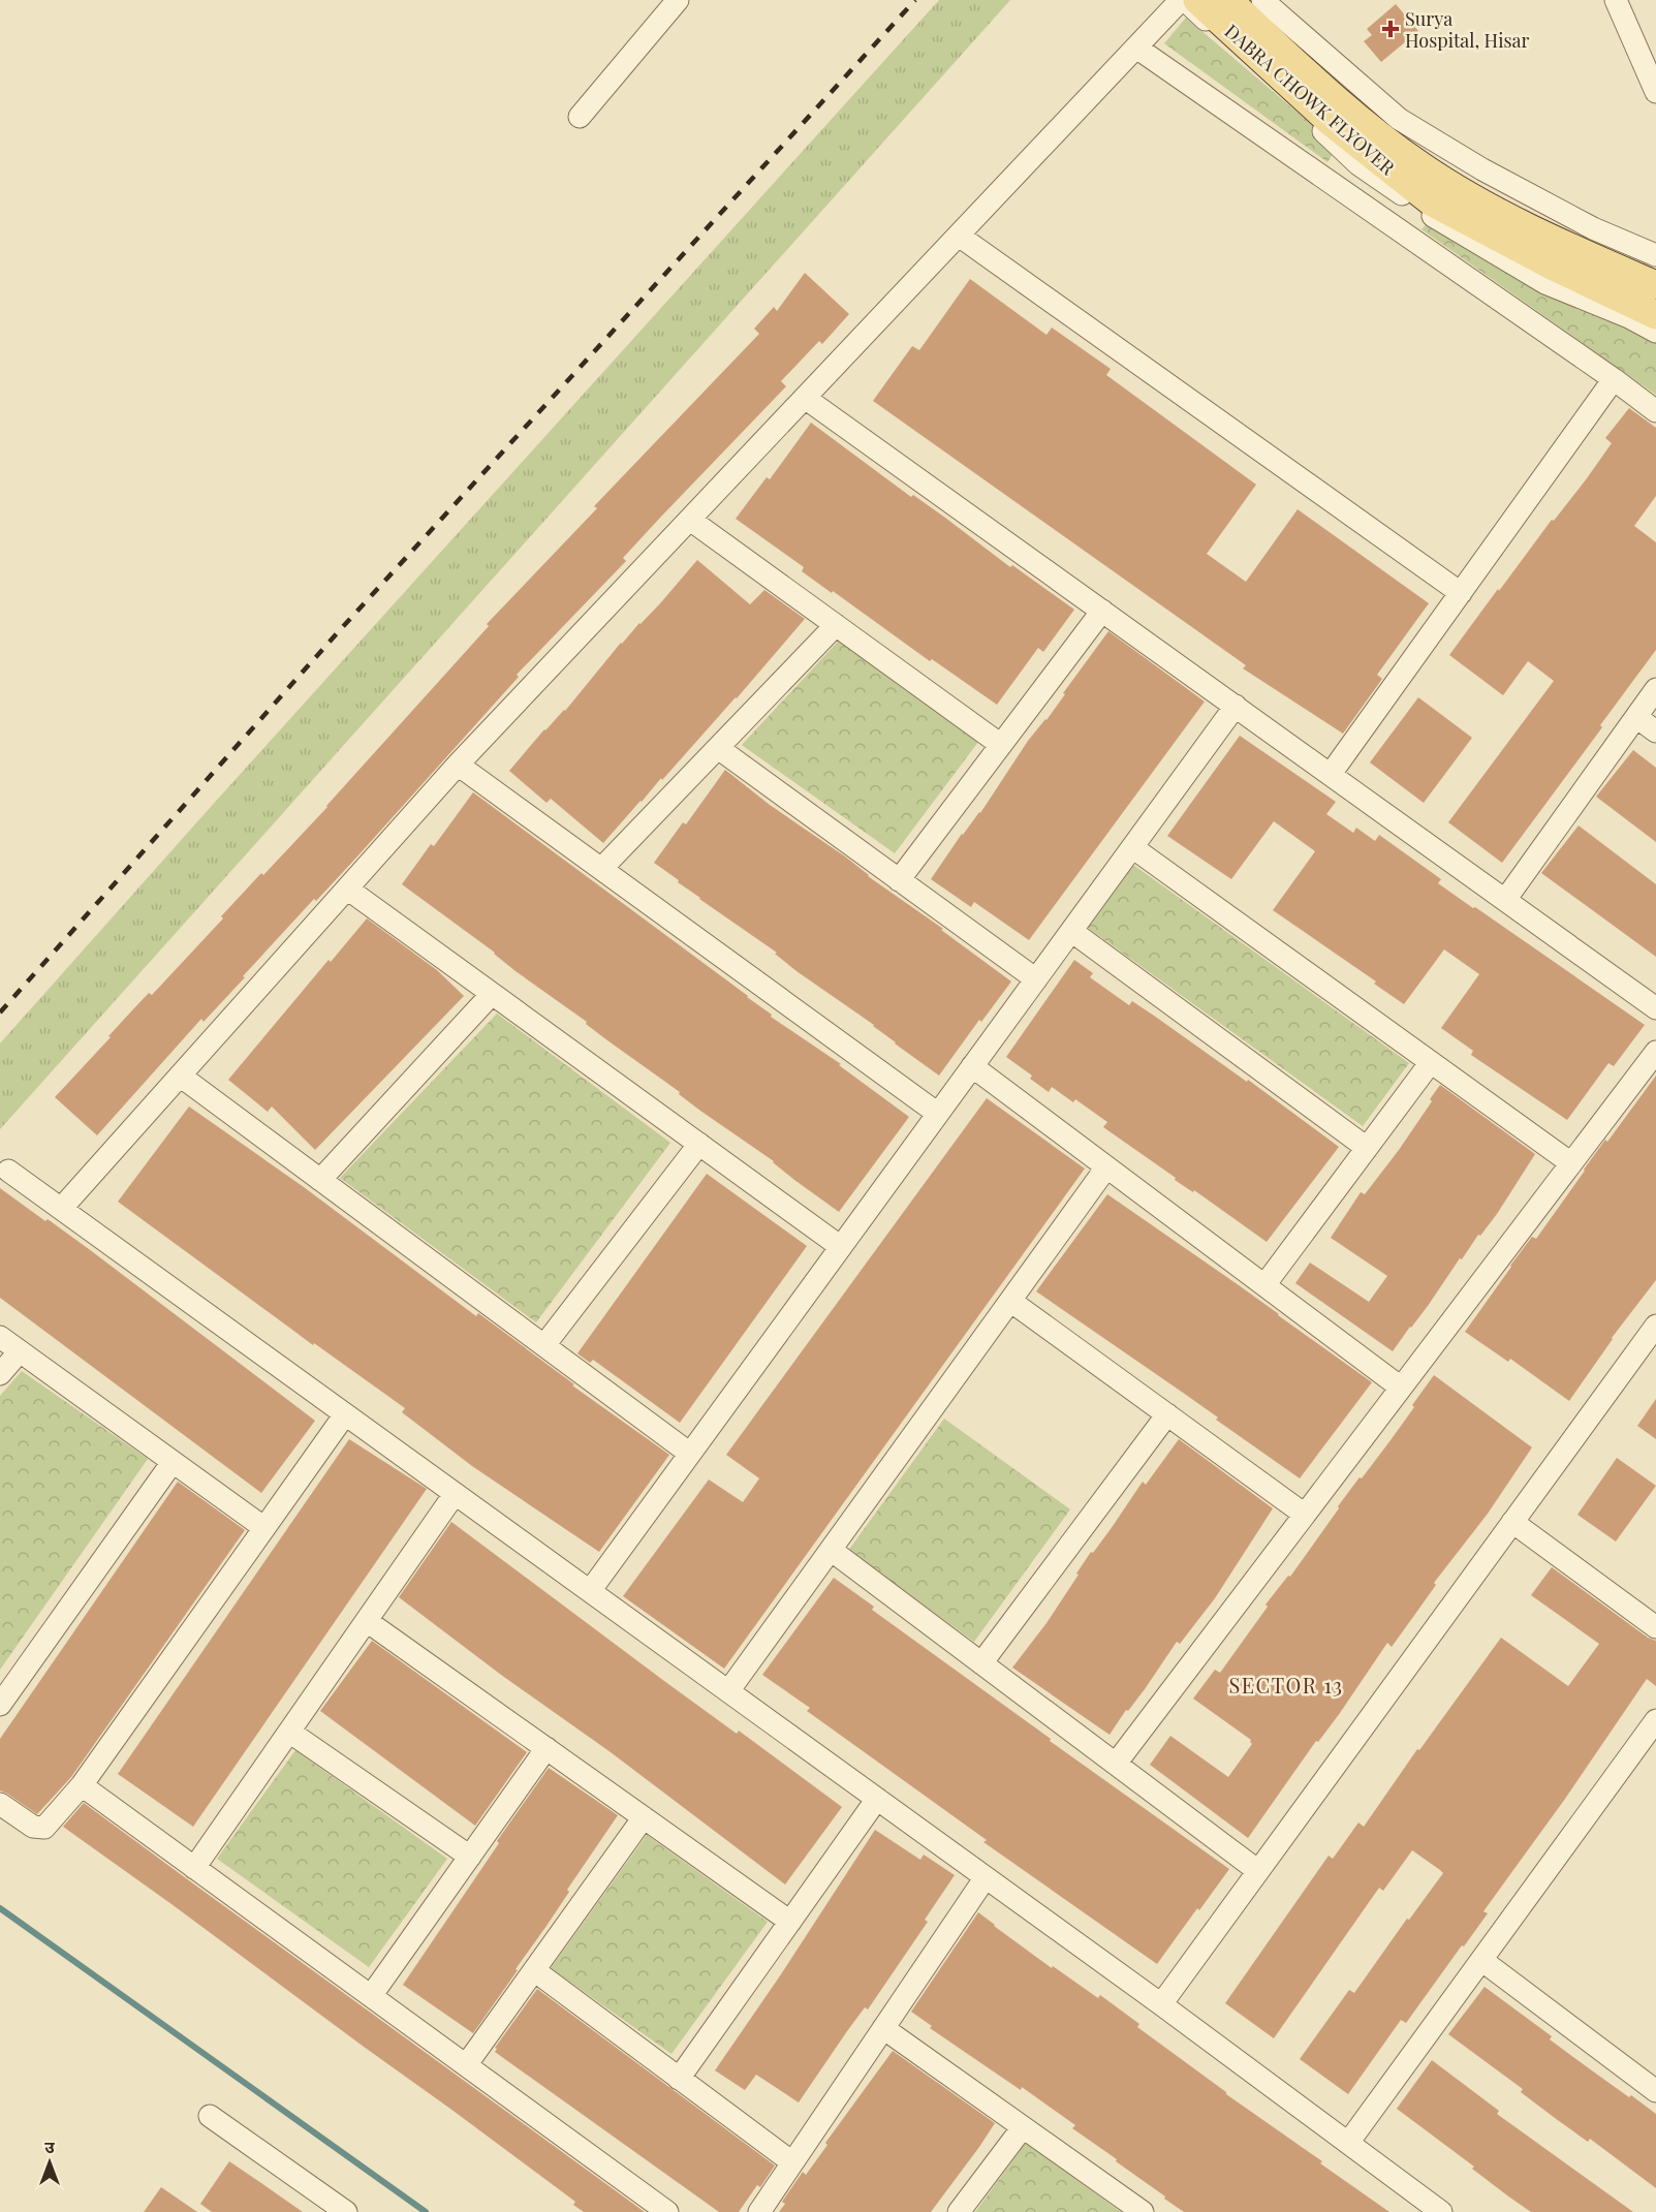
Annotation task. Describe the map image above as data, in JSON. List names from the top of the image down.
{
  "streets": {
    "main road": ["DABRA CHOWK FLYOVER"]
  },
  "districts": ["SECTOR 13"],
  "places": {
    "health": ["Surya Hospital, Hisar"]
  },
  "north": "top"
}
